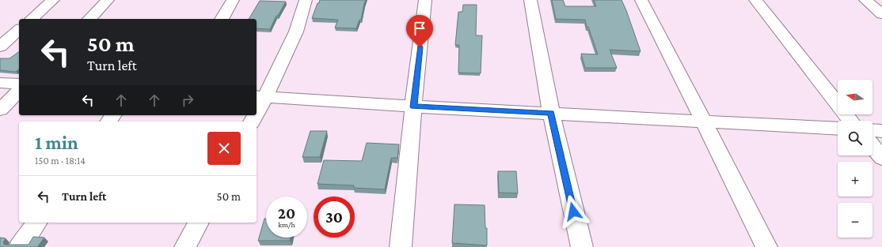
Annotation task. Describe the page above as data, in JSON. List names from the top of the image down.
{
  "north": "left",
  "page": {
    "turn": ["50 m", "Turn left"],
    "map_buttons": ["+", "−"],
    "heading": ["1 min", "150 m · 18:14"],
    "list": [
      {
        "name": "Turn left",
        "value": "50 m"
      }
    ],
    "speed": "20 km/h",
    "limit": "30"
  }
}
